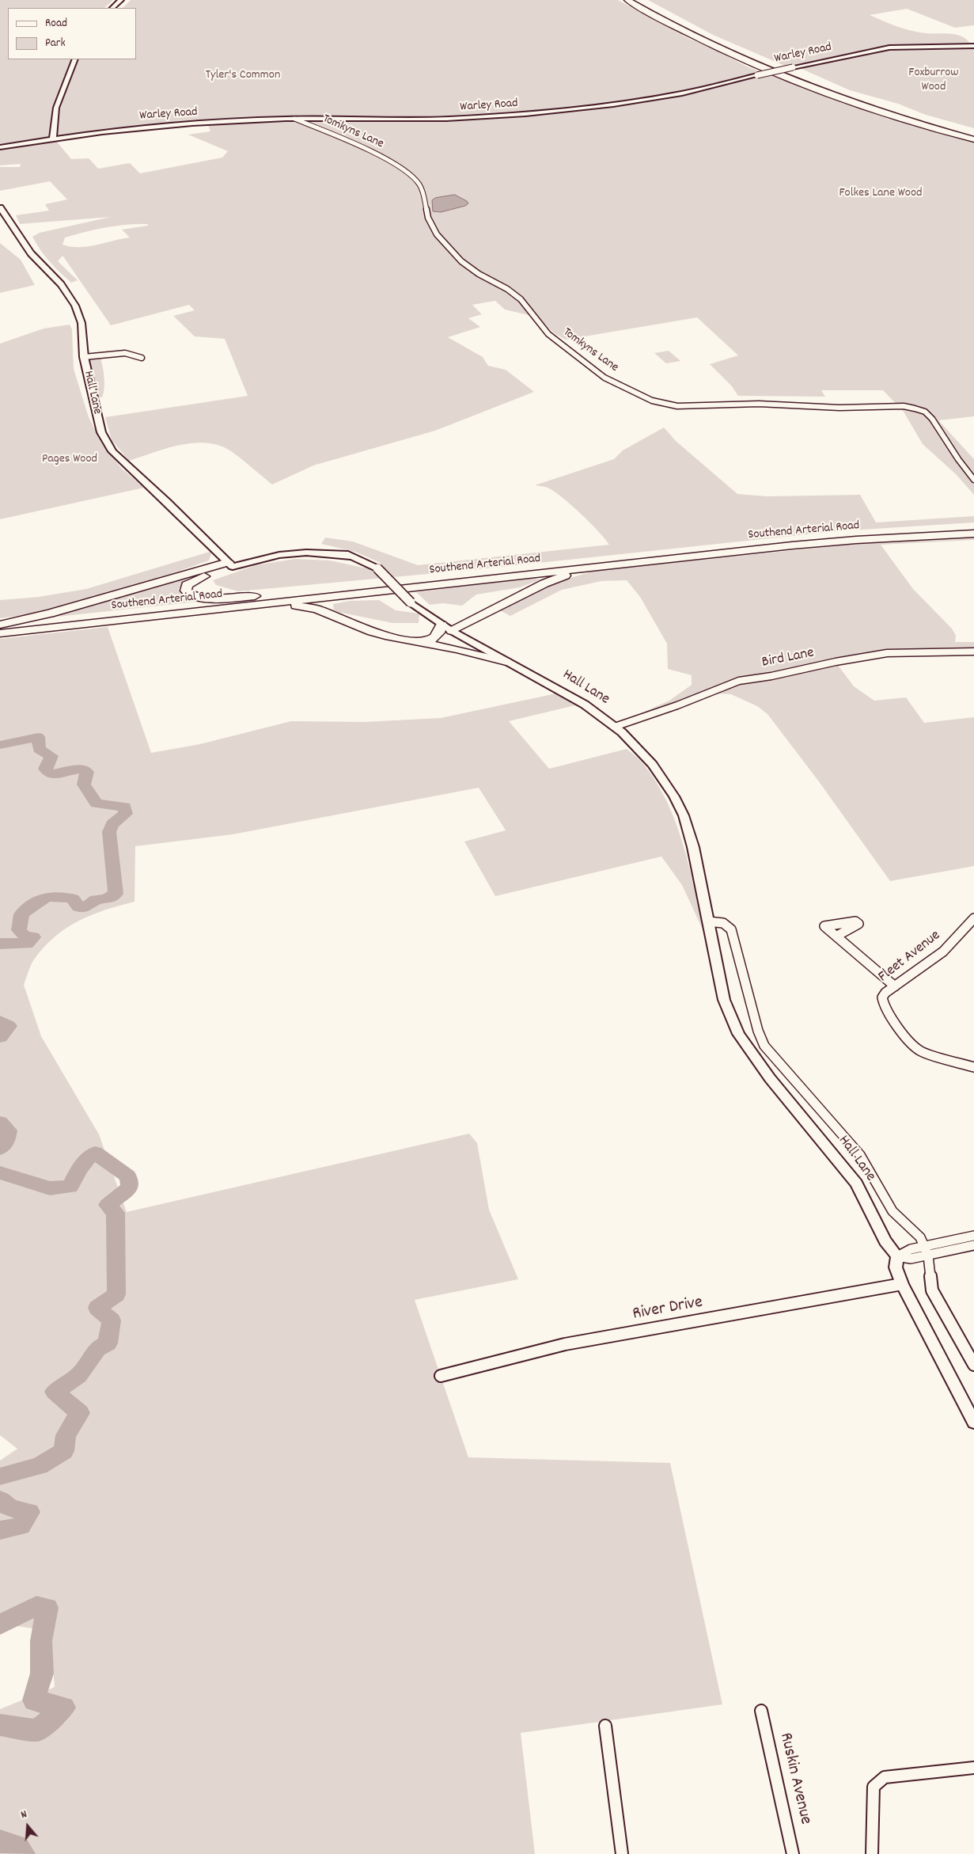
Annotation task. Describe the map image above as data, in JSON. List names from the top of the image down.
{
  "streets": {
    "highway": ["Southend Arterial Road"],
    "street": [
      "Warley Road",
      "Tomkyns Lane",
      "Hall Lane",
      "Bird Lane",
      "Fleet Avenue",
      "River Drive",
      "Ruskin Avenue"
    ]
  },
  "crossings": [
    ["Warley Road", "Tomkyns Lane"],
    ["Hall Lane", "Bird Lane"]
  ],
  "parks": [
    "Foxburrow Wood",
    "Tyler's Common",
    "Folkes Lane Wood",
    "Pages Wood"
  ],
  "legend": ["Road", "Park"],
  "north": "top"
}
